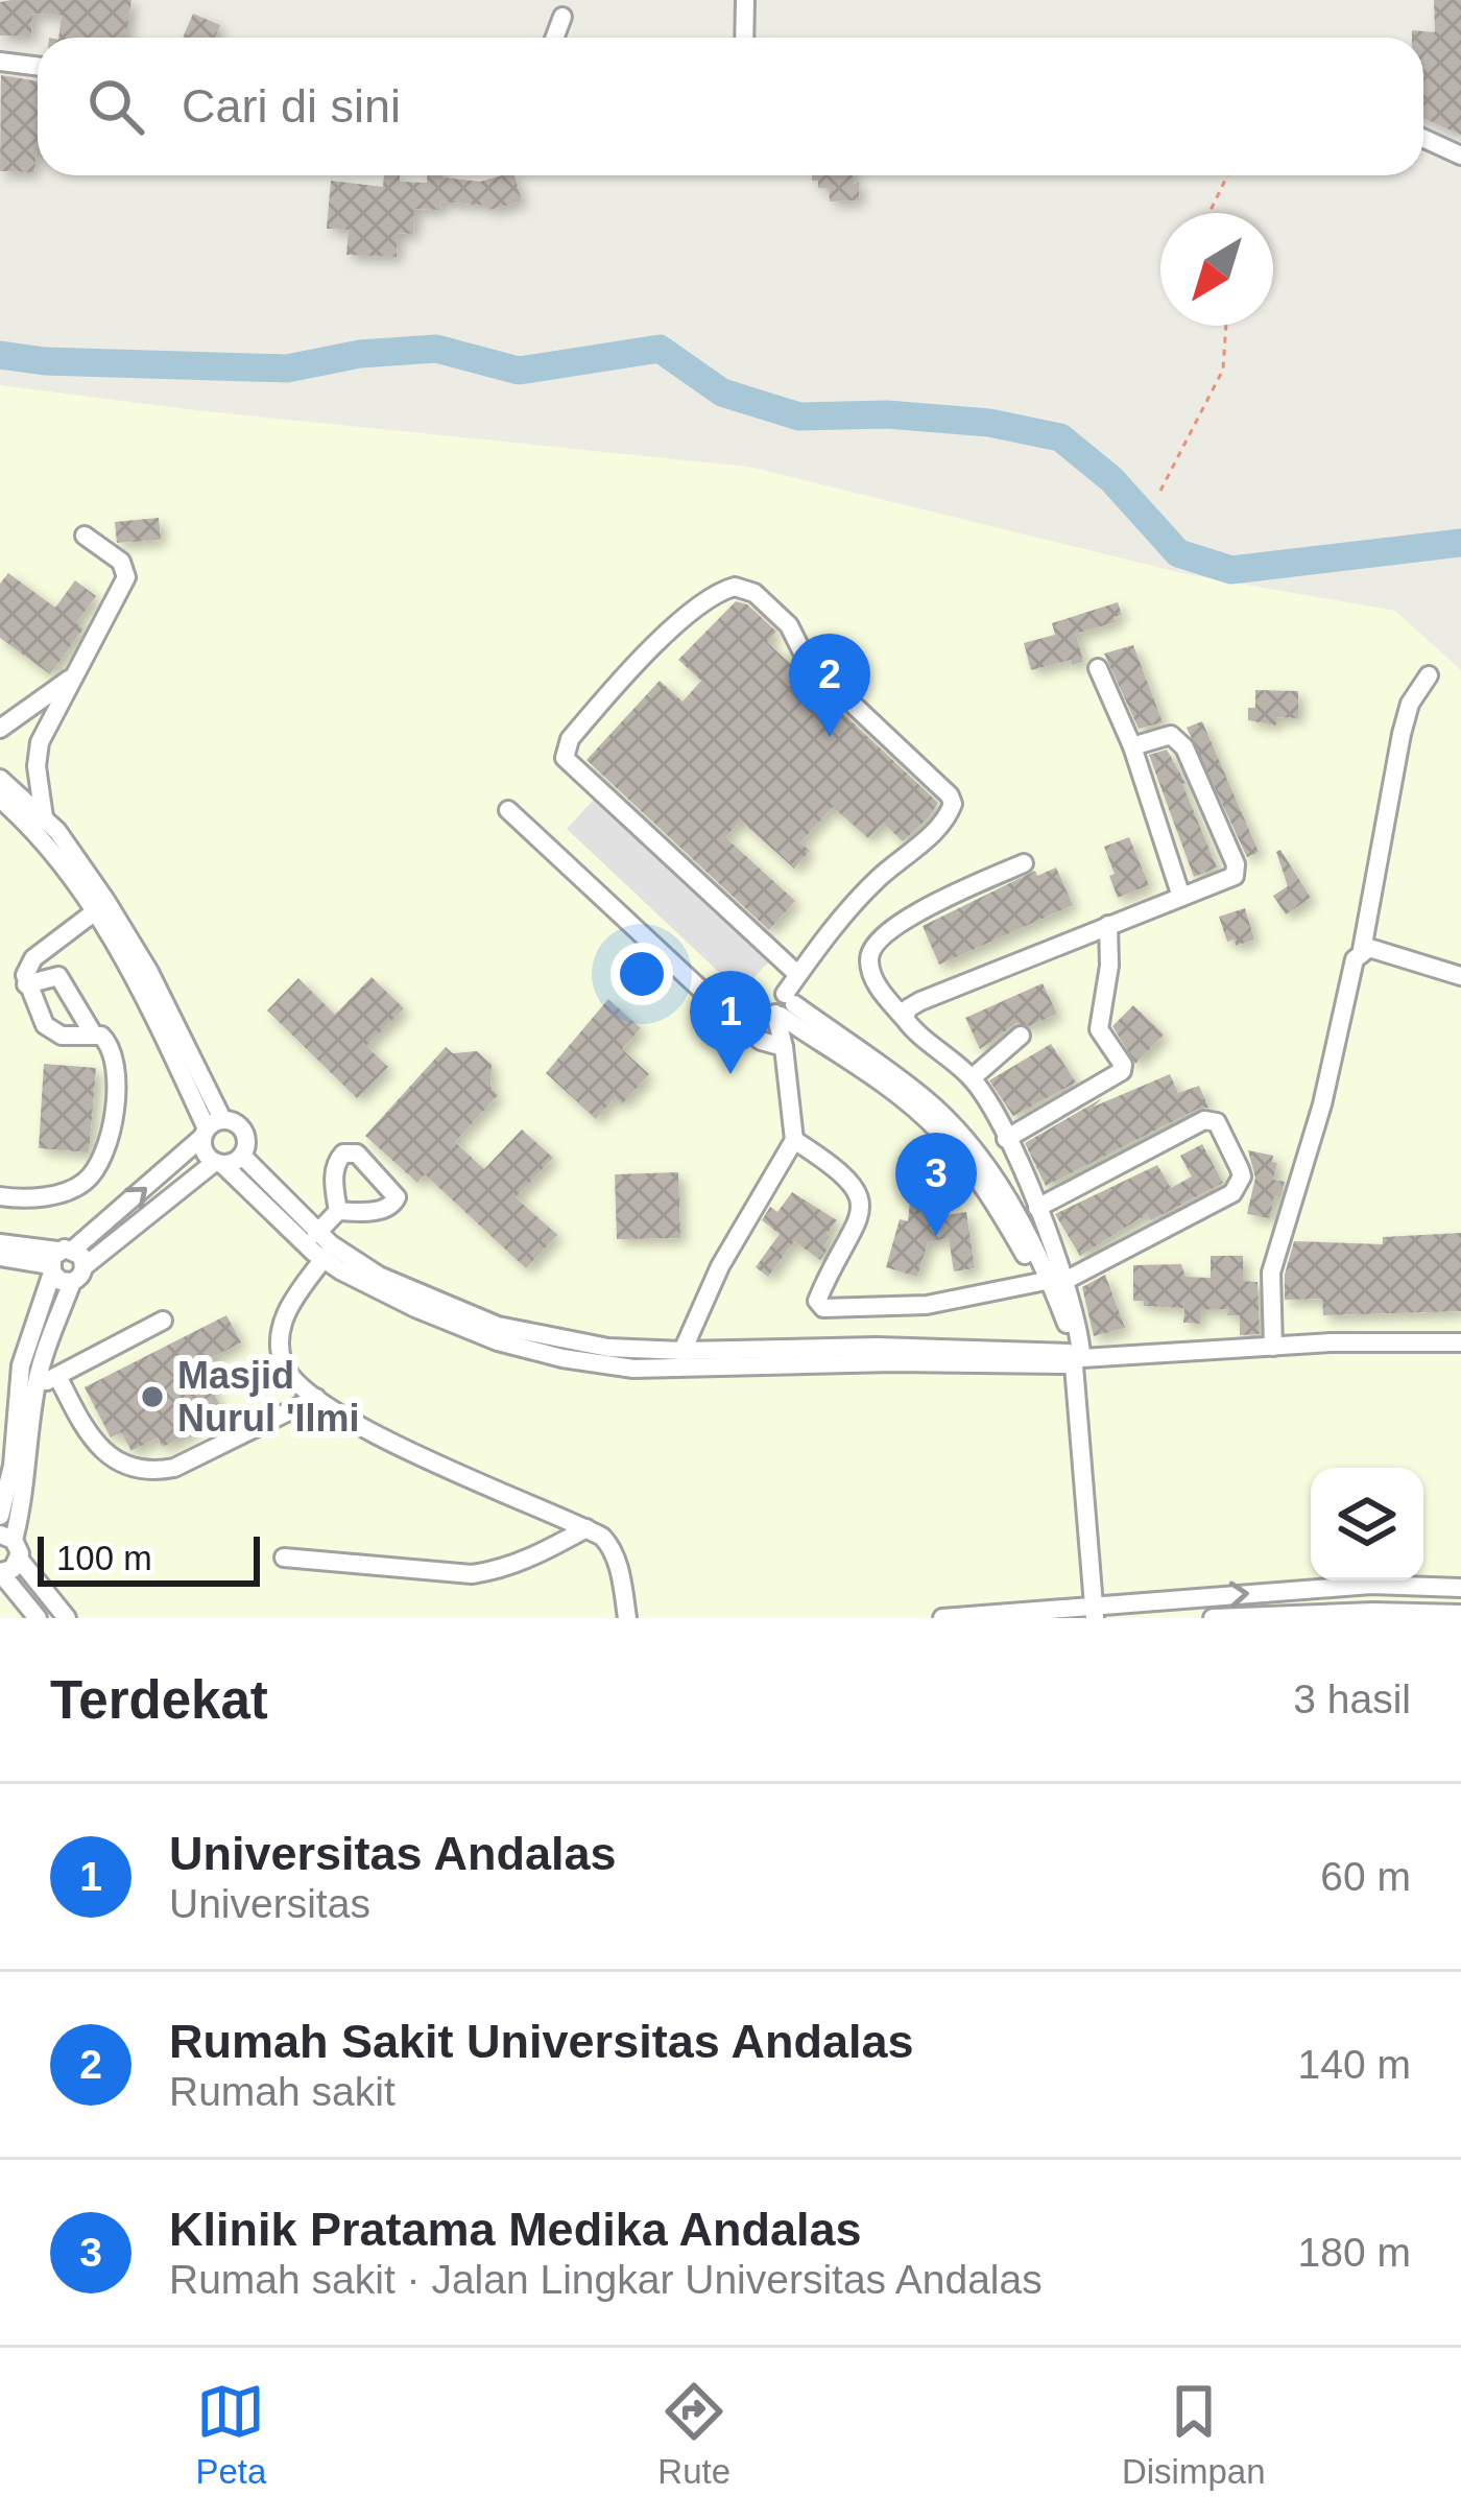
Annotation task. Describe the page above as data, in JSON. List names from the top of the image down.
{
  "places": ["Masjid Nurul 'Ilmi"],
  "scale_bar": "100 m",
  "north": "bottom left",
  "page": {
    "search": "Cari di sini",
    "pins": ["2", "1", "3"],
    "scale": "100 m",
    "heading": ["Terdekat", "3 hasil"],
    "list": [
      {
        "mark": "1",
        "name": "Universitas Andalas",
        "note": "Universitas",
        "value": "60 m"
      },
      {
        "mark": "2",
        "name": "Rumah Sakit Universitas Andalas",
        "note": "Rumah sakit",
        "value": "140 m"
      },
      {
        "mark": "3",
        "name": "Klinik Pratama Medika Andalas",
        "note": "Rumah sakit · Jalan Lingkar Universitas Andalas",
        "value": "180 m"
      }
    ],
    "nav": ["Peta", "Rute", "Disimpan"]
  }
}
